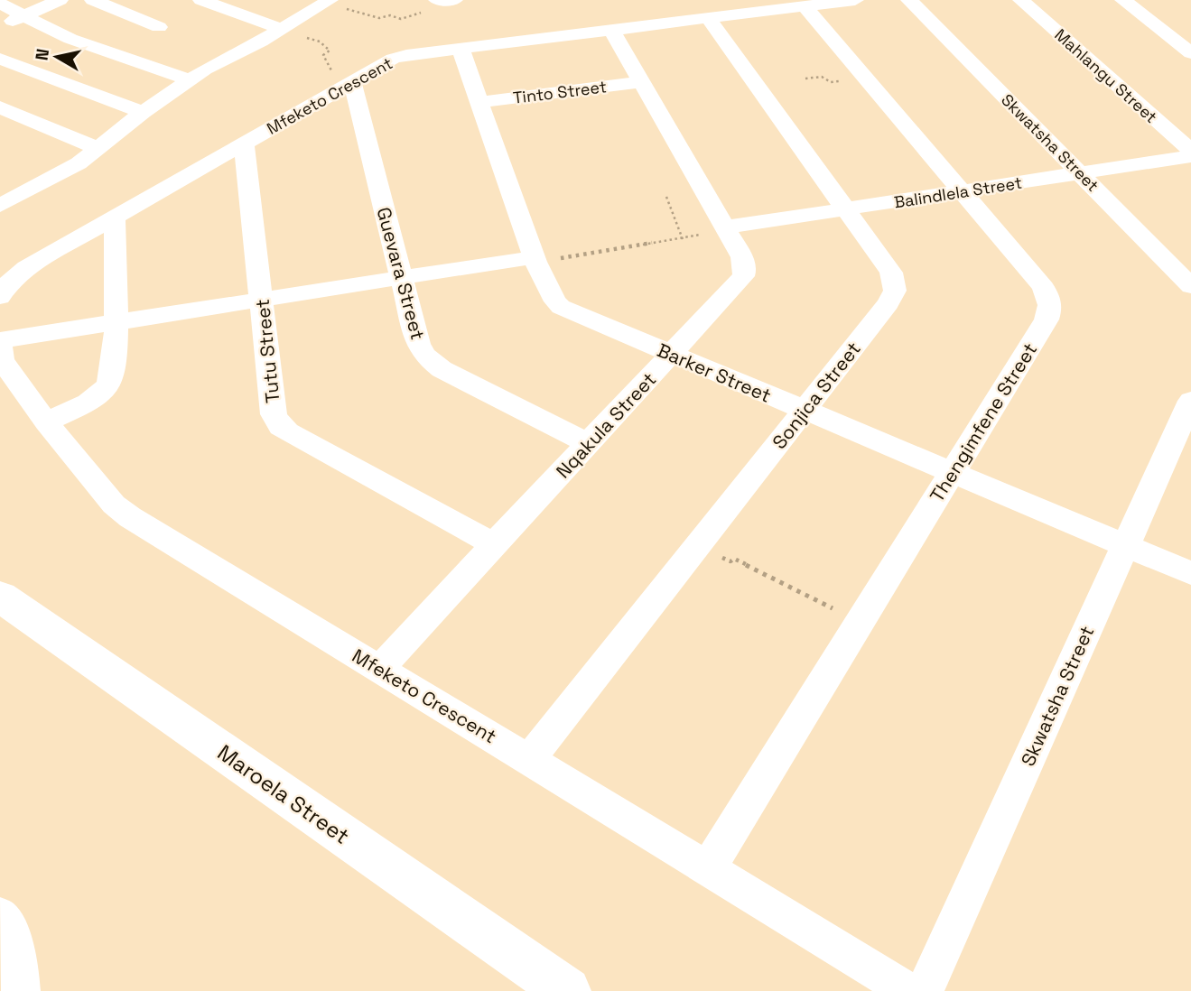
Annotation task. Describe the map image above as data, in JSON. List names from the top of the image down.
{
  "streets": {
    "street": [
      "Mahlangu Street",
      "Tinto Street",
      "Mfeketo Crescent",
      "Skwatsha Street",
      "Balindlela Street",
      "Guevara Street",
      "Tutu Street",
      "Barker Street",
      "Sonjica Street",
      "Thengimfene Street",
      "Nqakula Street",
      "Maroela Street"
    ]
  },
  "crossings": [
    ["Tinto Street", "Barker Street"],
    ["Tinto Street", "Nqakula Street"],
    ["Mfeketo Crescent", "Guevara Street"],
    ["Mfeketo Crescent", "Tutu Street"],
    ["Mfeketo Crescent", "Barker Street"],
    ["Mfeketo Crescent", "Sonjica Street"],
    ["Mfeketo Crescent", "Thengimfene Street"],
    ["Mfeketo Crescent", "Nqakula Street"],
    ["Skwatsha Street", "Balindlela Street"],
    ["Skwatsha Street", "Barker Street"],
    ["Balindlela Street", "Sonjica Street"],
    ["Balindlela Street", "Thengimfene Street"],
    ["Balindlela Street", "Nqakula Street"],
    ["Guevara Street", "Nqakula Street"],
    ["Tutu Street", "Nqakula Street"],
    ["Barker Street", "Sonjica Street"],
    ["Barker Street", "Thengimfene Street"],
    ["Barker Street", "Nqakula Street"]
  ],
  "north": "left"
}
